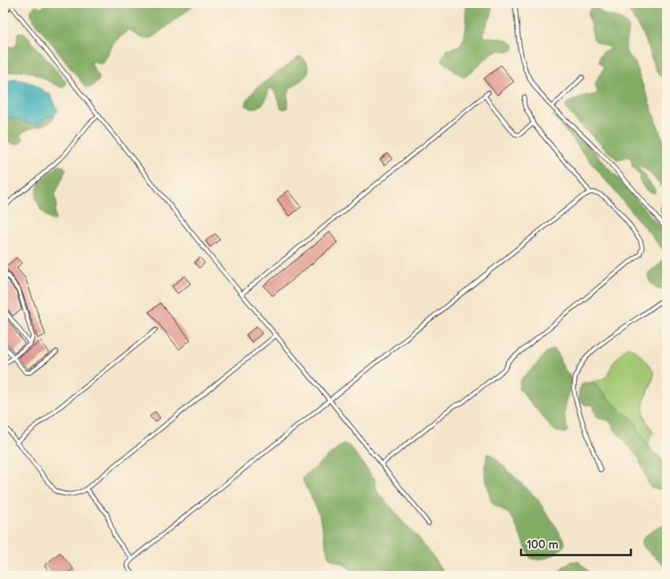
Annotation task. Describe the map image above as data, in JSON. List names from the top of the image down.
{
  "scale_bar": "100 m"
}
